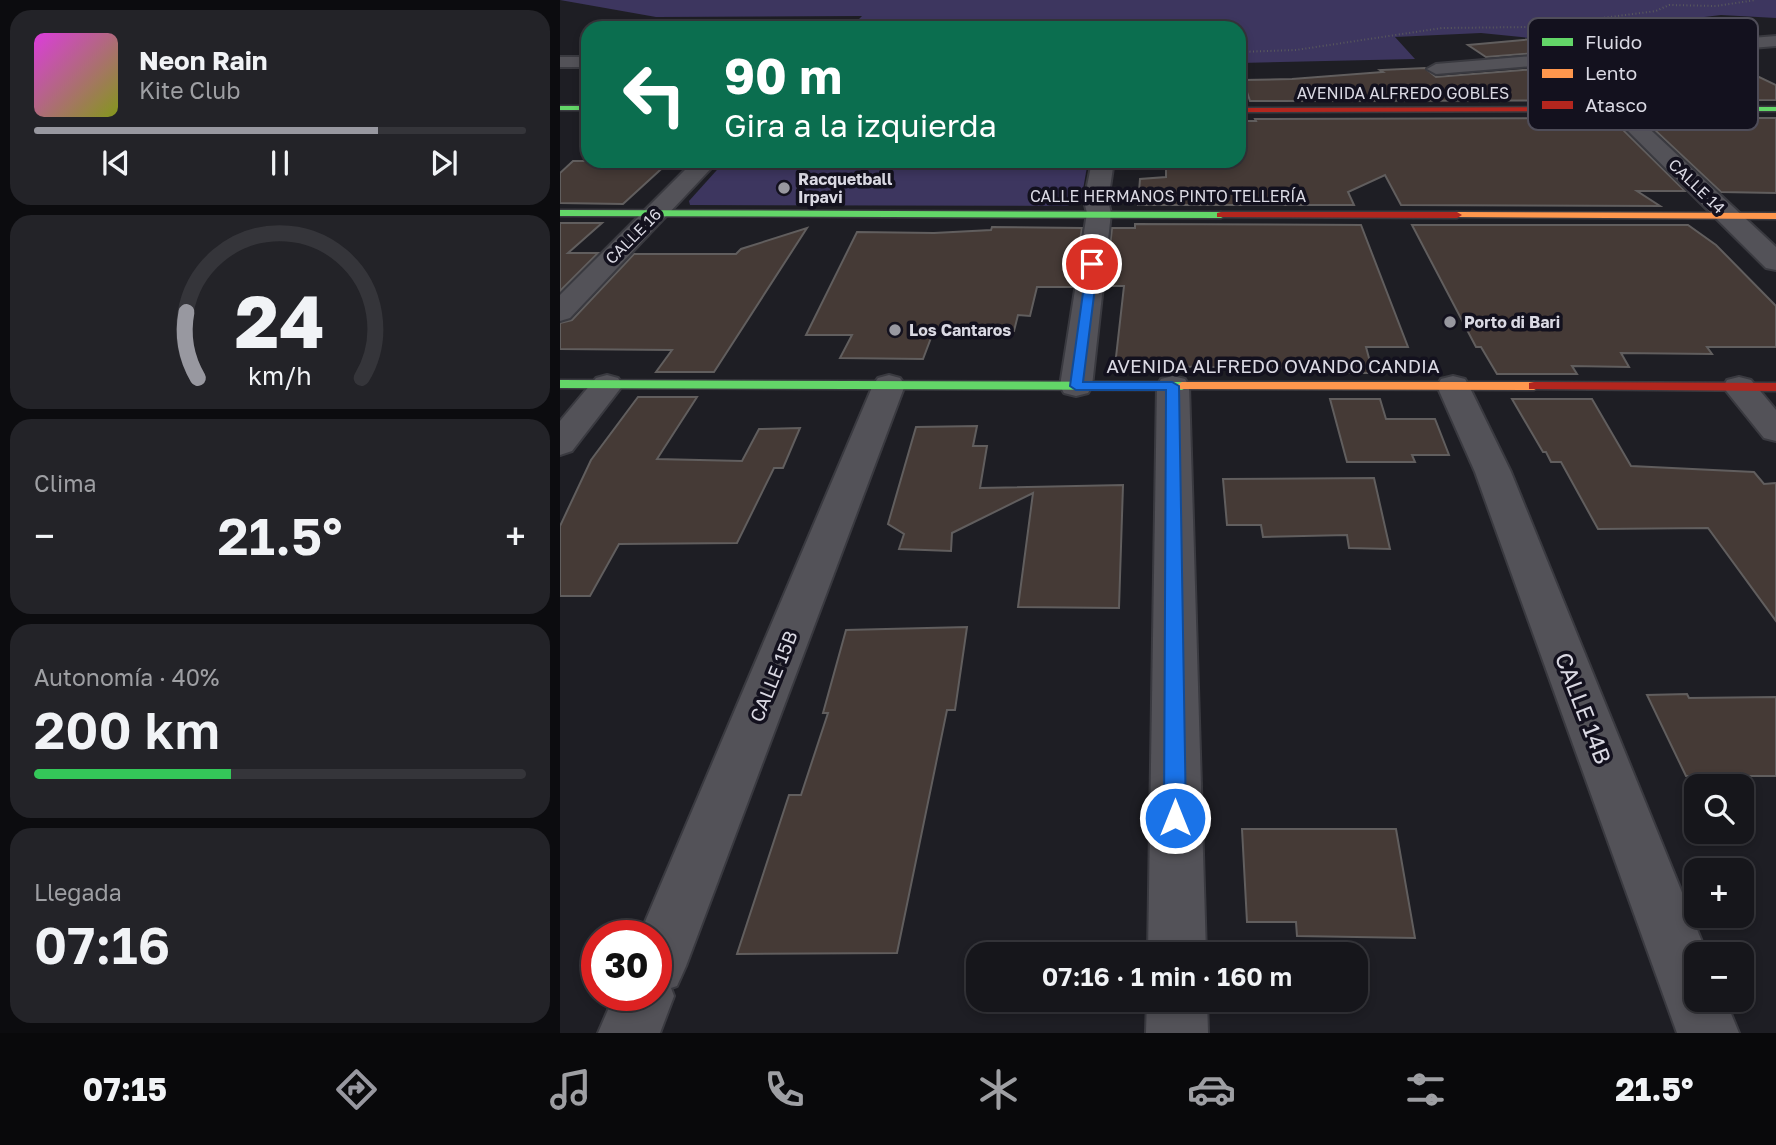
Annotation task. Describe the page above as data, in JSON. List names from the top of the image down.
{
  "streets": {
    "main road": ["AVENIDA ALFREDO GOBLES", "CALLE HERMANOS PINTO TELLERÍA", "AVENIDA ALFREDO OVANDO CANDIA"],
    "street": [
      "CALLE 14",
      "CALLE 16",
      "CALLE 15B",
      "CALLE 14B"
    ]
  },
  "crossings": [
    ["CALLE 14", "CALLE HERMANOS PINTO TELLERÍA"],
    ["CALLE HERMANOS PINTO TELLERÍA", "CALLE 16"],
    ["AVENIDA ALFREDO OVANDO CANDIA", "CALLE 15B"],
    ["AVENIDA ALFREDO OVANDO CANDIA", "CALLE 14B"]
  ],
  "places": ["Racquetball Irpavi", "Porto di Bari", "Los Cantaros"],
  "legend": ["Fluido", "Lento", "Atasco"],
  "page": {
    "turn": ["90 m", "Gira a la izquierda"],
    "song": ["Neon Rain", "Kite Club"],
    "tile": [
      "Clima",
      ["Autonomía · 40%", "200 km"],
      ["Llegada", "07:16"]
    ],
    "heat": ["−", "21.5°", "+"],
    "map_buttons": ["+", "−"],
    "limit": "30",
    "trip": "07:16 · 1 min · 160 m",
    "tabs": ["07:15", "21.5°"],
    "gauge": ["24", "km/h"]
  }
}
